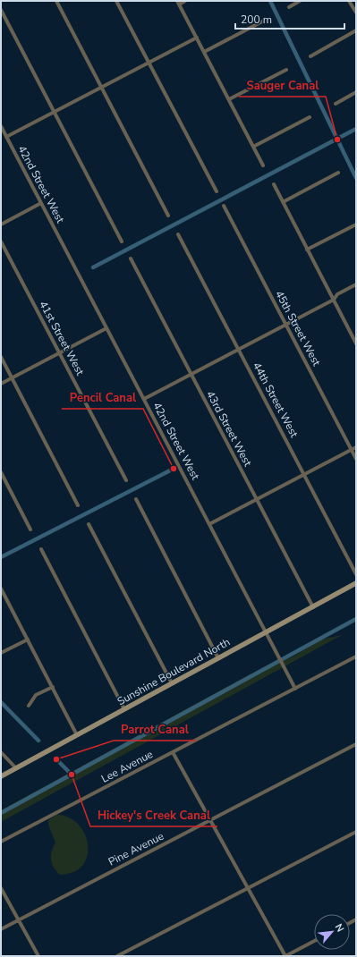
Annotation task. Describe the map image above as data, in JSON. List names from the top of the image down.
{
  "streets": {
    "street": [
      "42nd Street West",
      "45th Street West",
      "41st Street West",
      "44th Street West",
      "43rd Street West",
      "Sunshine Boulevard North",
      "Lee Avenue",
      "Pine Avenue"
    ]
  },
  "crossings": [
    ["42nd Street West", "Sunshine Boulevard North"],
    ["42nd Street West", "Lee Avenue"],
    ["43rd Street West", "Sunshine Boulevard North"]
  ],
  "places": [
    "Sauger Canal",
    "Pencil Canal",
    "Parrot Canal",
    "Hickey's Creek Canal"
  ],
  "scale_bar": "200 m",
  "north": "top right"
}
